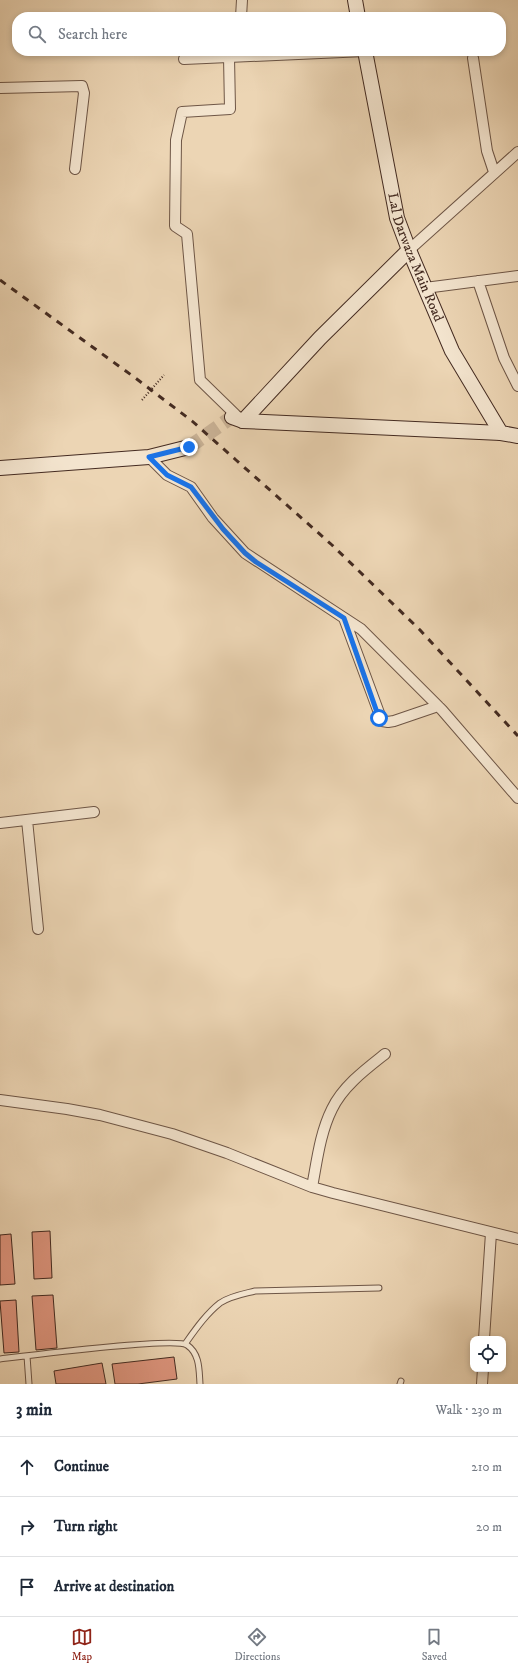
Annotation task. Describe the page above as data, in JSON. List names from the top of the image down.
{
  "streets": {
    "main road": ["Lal Darwaza Main Road"]
  },
  "page": {
    "search": "Search here",
    "heading": ["3 min", "Walk · 230 m"],
    "list": [
      ["Continue", "210 m"],
      ["Turn right", "20 m"],
      "Arrive at destination"
    ],
    "nav": ["Map", "Directions", "Saved"]
  }
}
